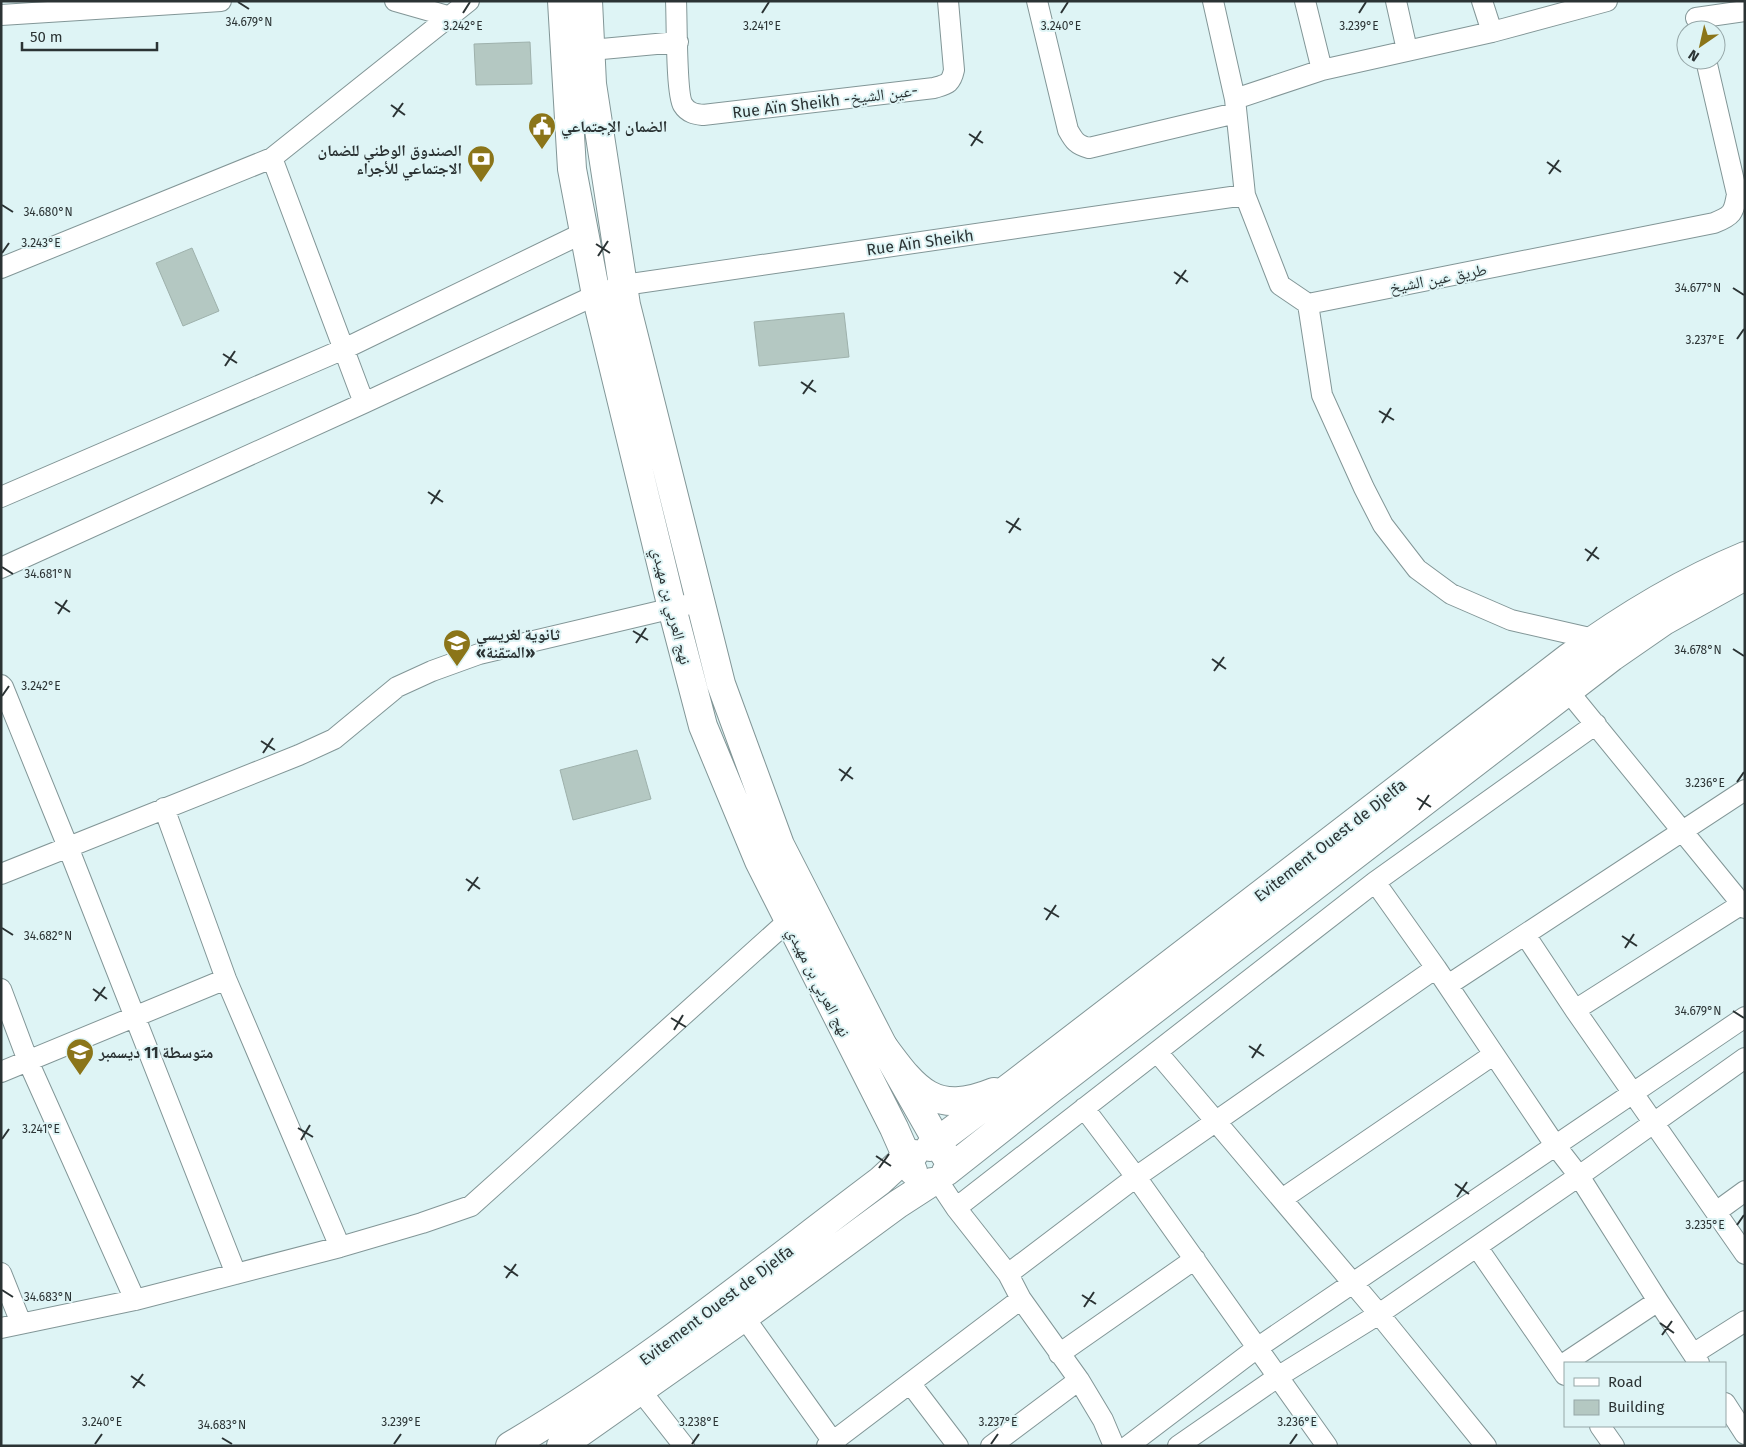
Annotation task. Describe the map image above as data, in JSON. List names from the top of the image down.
{
  "streets": {
    "main road": ["نهج العربي بن مهيدي", "Evitement Ouest de Djelfa"],
    "street": ["Rue Aïn Sheikh -عين الشيخ-", "Rue Aïn Sheikh", "طريق عين الشيخ"]
  },
  "crossings": [
    ["Rue Aïn Sheikh", "نهج العربي بن مهيدي"],
    ["نهج العربي بن مهيدي", "Evitement Ouest de Djelfa"]
  ],
  "places": {
    "public building": ["الضمان الإجتماعي"],
    "bank": ["الصندوق الوطني للضمان الاجتماعي للأجراء"],
    "school or university": ["ثانوية لغريسي «المتقنة»", "متوسطة 11 ديسمبر"]
  },
  "legend": ["Road", "Building"],
  "scale_bar": "50 m",
  "north": "bottom left",
  "coordinates": [
    "34.679°N",
    "3.242°E",
    "3.241°E",
    "3.240°E",
    "3.239°E",
    "34.680°N",
    "3.243°E",
    "34.677°N",
    "3.237°E",
    "34.681°N",
    "34.678°N",
    "3.236°E",
    "34.682°N",
    "3.235°E",
    "34.683°N",
    "3.238°E"
  ]
}
